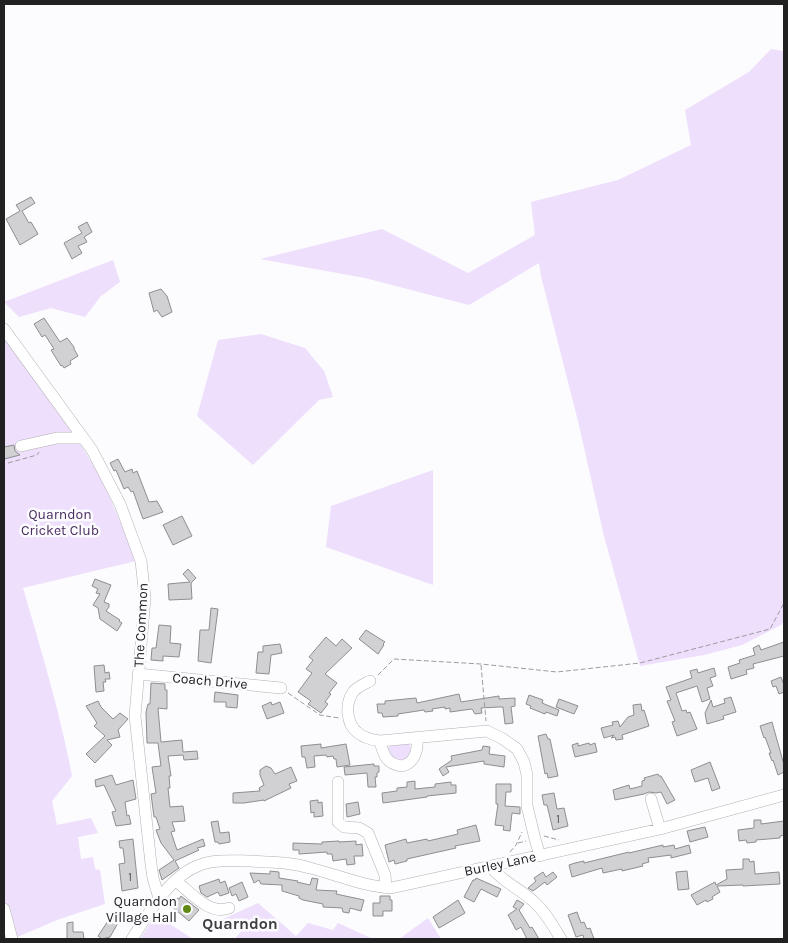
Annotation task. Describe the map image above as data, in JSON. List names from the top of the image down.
{
  "streets": {
    "street": ["The Common", "Coach Drive", "Burley Lane"]
  },
  "crossings": [
    ["The Common", "Coach Drive"],
    ["The Common", "Burley Lane"]
  ],
  "districts": ["Quarndon"],
  "parks": ["Quarndon Cricket Club"],
  "places": ["Quarndon Village Hall"],
  "house_numbers": ["1", "1"]
}
